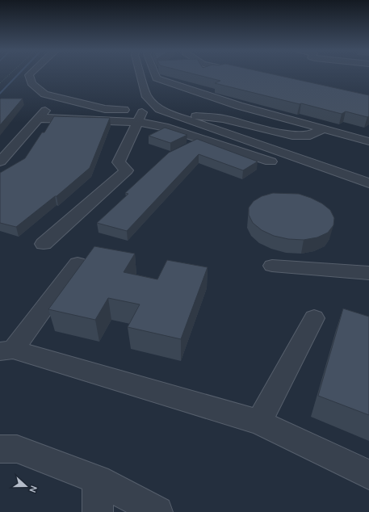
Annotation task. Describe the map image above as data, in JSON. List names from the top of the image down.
{
  "north": "right"
}
